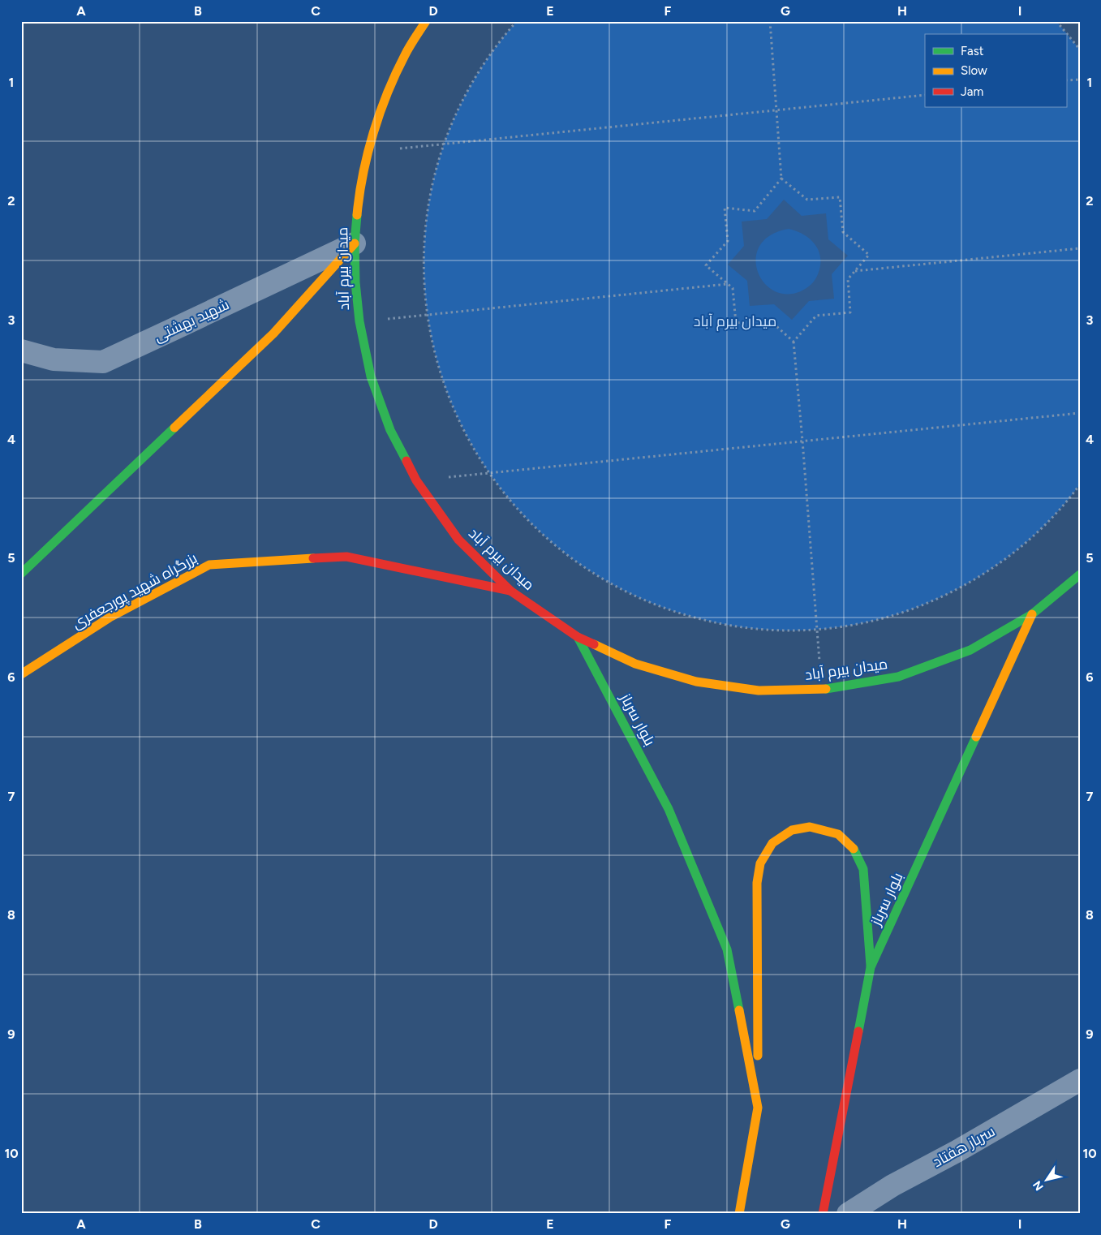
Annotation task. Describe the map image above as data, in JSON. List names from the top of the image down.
{
  "streets": {
    "main road": ["میدان بیرم آباد", "بزرگراه شهید پورجعفری", "بلوار سرباز"],
    "street": ["شهید بهشتی", "سرباز هفتاد"]
  },
  "crossings": [
    ["میدان بیرم آباد", "شهید بهشتی"],
    ["میدان بیرم آباد", "بزرگراه شهید پورجعفری"],
    ["میدان بیرم آباد", "بلوار سرباز"]
  ],
  "parks": ["میدان بیرم آباد"],
  "legend": ["Fast", "Slow", "Jam"],
  "north": "bottom left",
  "grid": {
    "columns": [
      "A",
      "B",
      "C",
      "D",
      "E",
      "F",
      "G",
      "H",
      "I"
    ],
    "rows": [
      "1",
      "2",
      "3",
      "4",
      "5",
      "6",
      "7",
      "8",
      "9",
      "10"
    ]
  }
}
